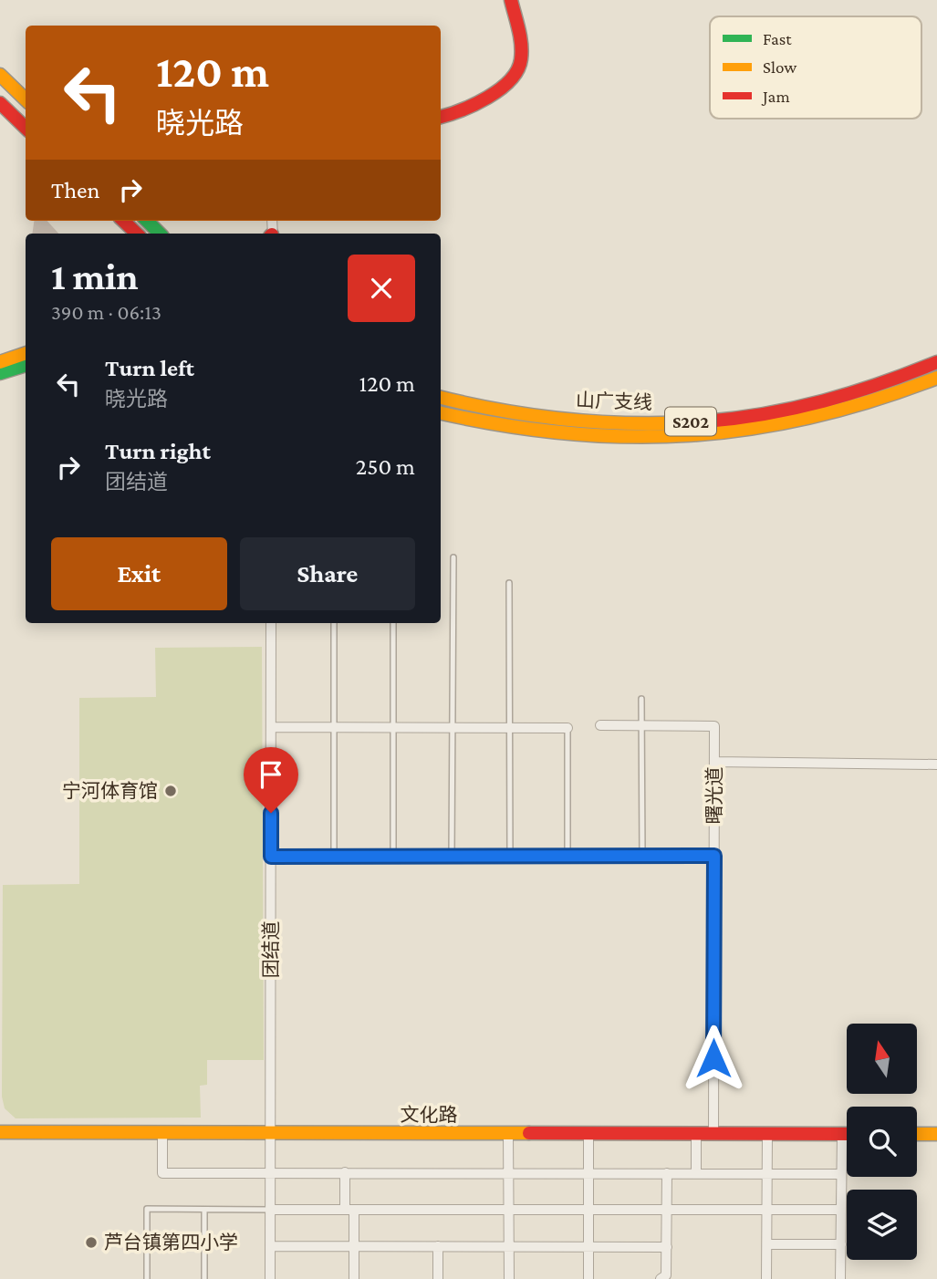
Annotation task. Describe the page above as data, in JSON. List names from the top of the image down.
{
  "streets": {
    "main road": ["山广支线", "S202", "文化路"],
    "street": ["曙光道", "团结道"]
  },
  "crossings": [
    ["曙光道", "文化路"],
    ["团结道", "文化路"]
  ],
  "places": ["宁河体育馆", "芦台镇第四小学"],
  "legend": ["Fast", "Slow", "Jam"],
  "north": "top",
  "page": {
    "turn": ["120 m", "晓光路"],
    "then": "Then",
    "heading": ["1 min", "390 m · 06:13"],
    "list": [
      {
        "name": "Turn left",
        "note": "晓光路",
        "value": "120 m"
      },
      {
        "name": "Turn right",
        "note": "团结道",
        "value": "250 m"
      }
    ],
    "buttons": ["Exit", "Share"]
  }
}
